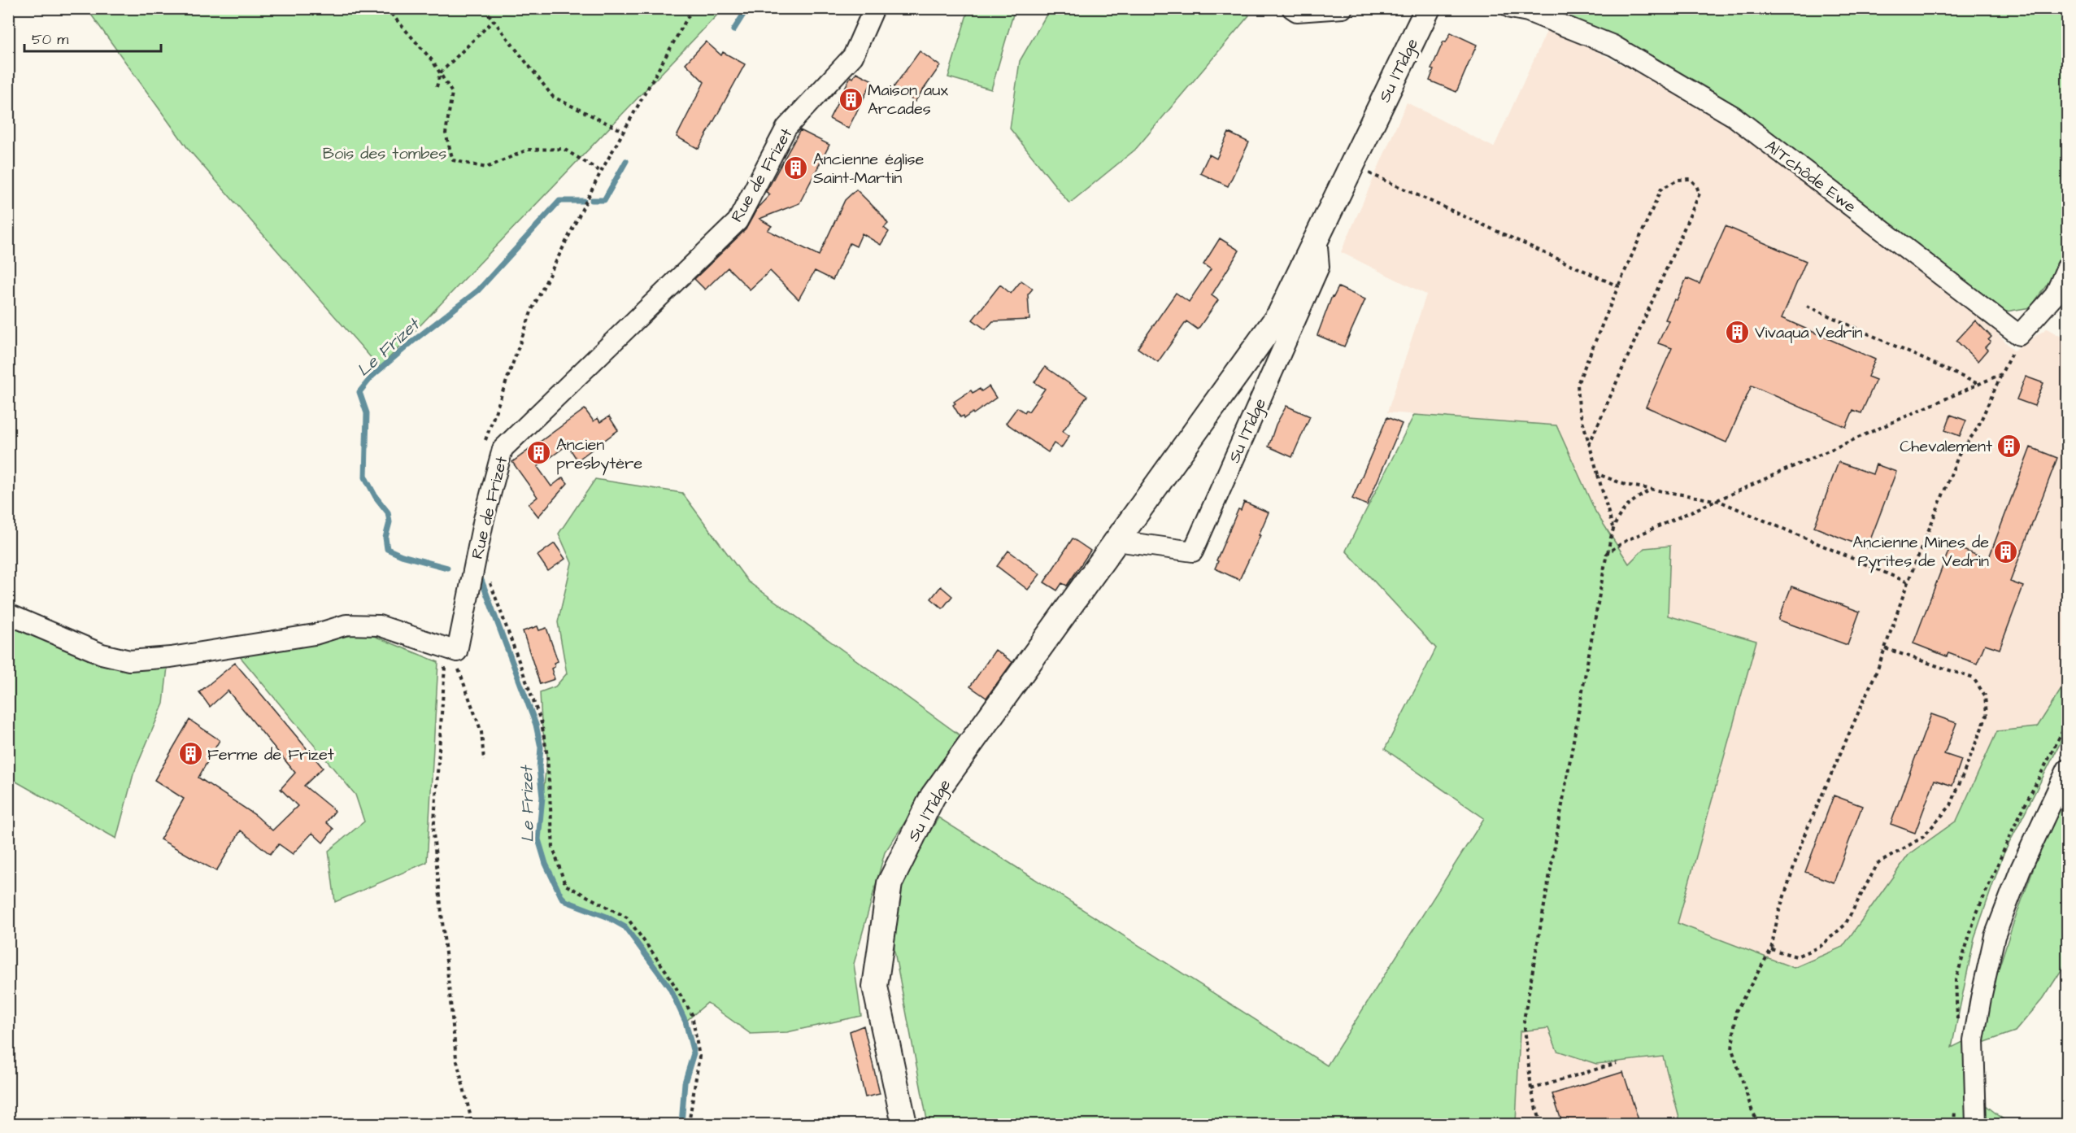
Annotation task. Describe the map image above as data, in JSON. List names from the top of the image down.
{
  "streets": {
    "street": ["Su l'Tîdge", "Rue de Frizet", "Al'Tchôde Ewe"]
  },
  "water": ["Le Frizet"],
  "parks": ["Bois des tombes"],
  "places": {
    "building": [
      "Maison aux Arcades",
      "Ancienne église Saint-Martin",
      "Vivaqua Vedrin",
      "Chevalement",
      "Ancien presbytère",
      "Ancienne Mines de Pyrites de Vedrin",
      "Ferme de Frizet"
    ]
  },
  "scale_bar": "50 m"
}
